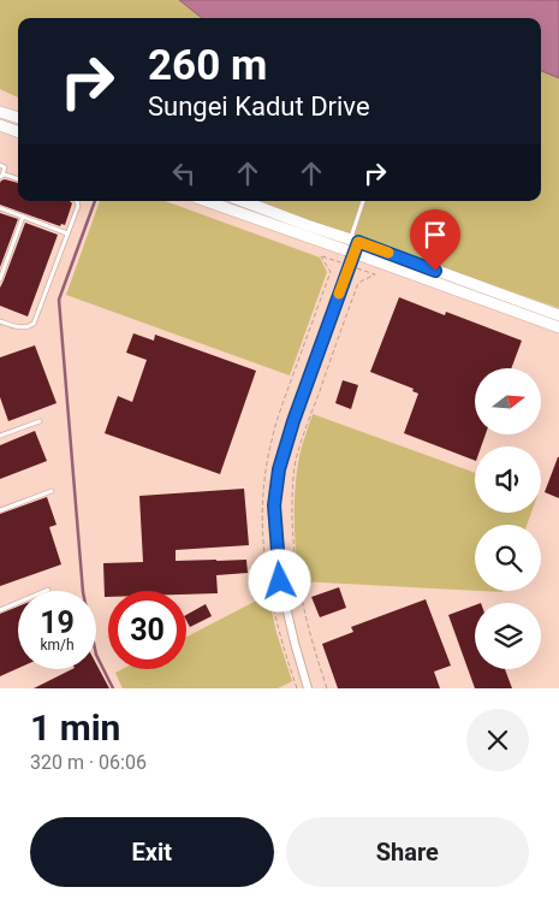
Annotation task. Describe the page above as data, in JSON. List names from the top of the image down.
{
  "north": "right",
  "page": {
    "turn": ["260 m", "Sungei Kadut Drive"],
    "speed": "19 km/h",
    "limit": "30",
    "heading": ["1 min", "320 m · 06:06"],
    "buttons": ["Exit", "Share"]
  }
}
